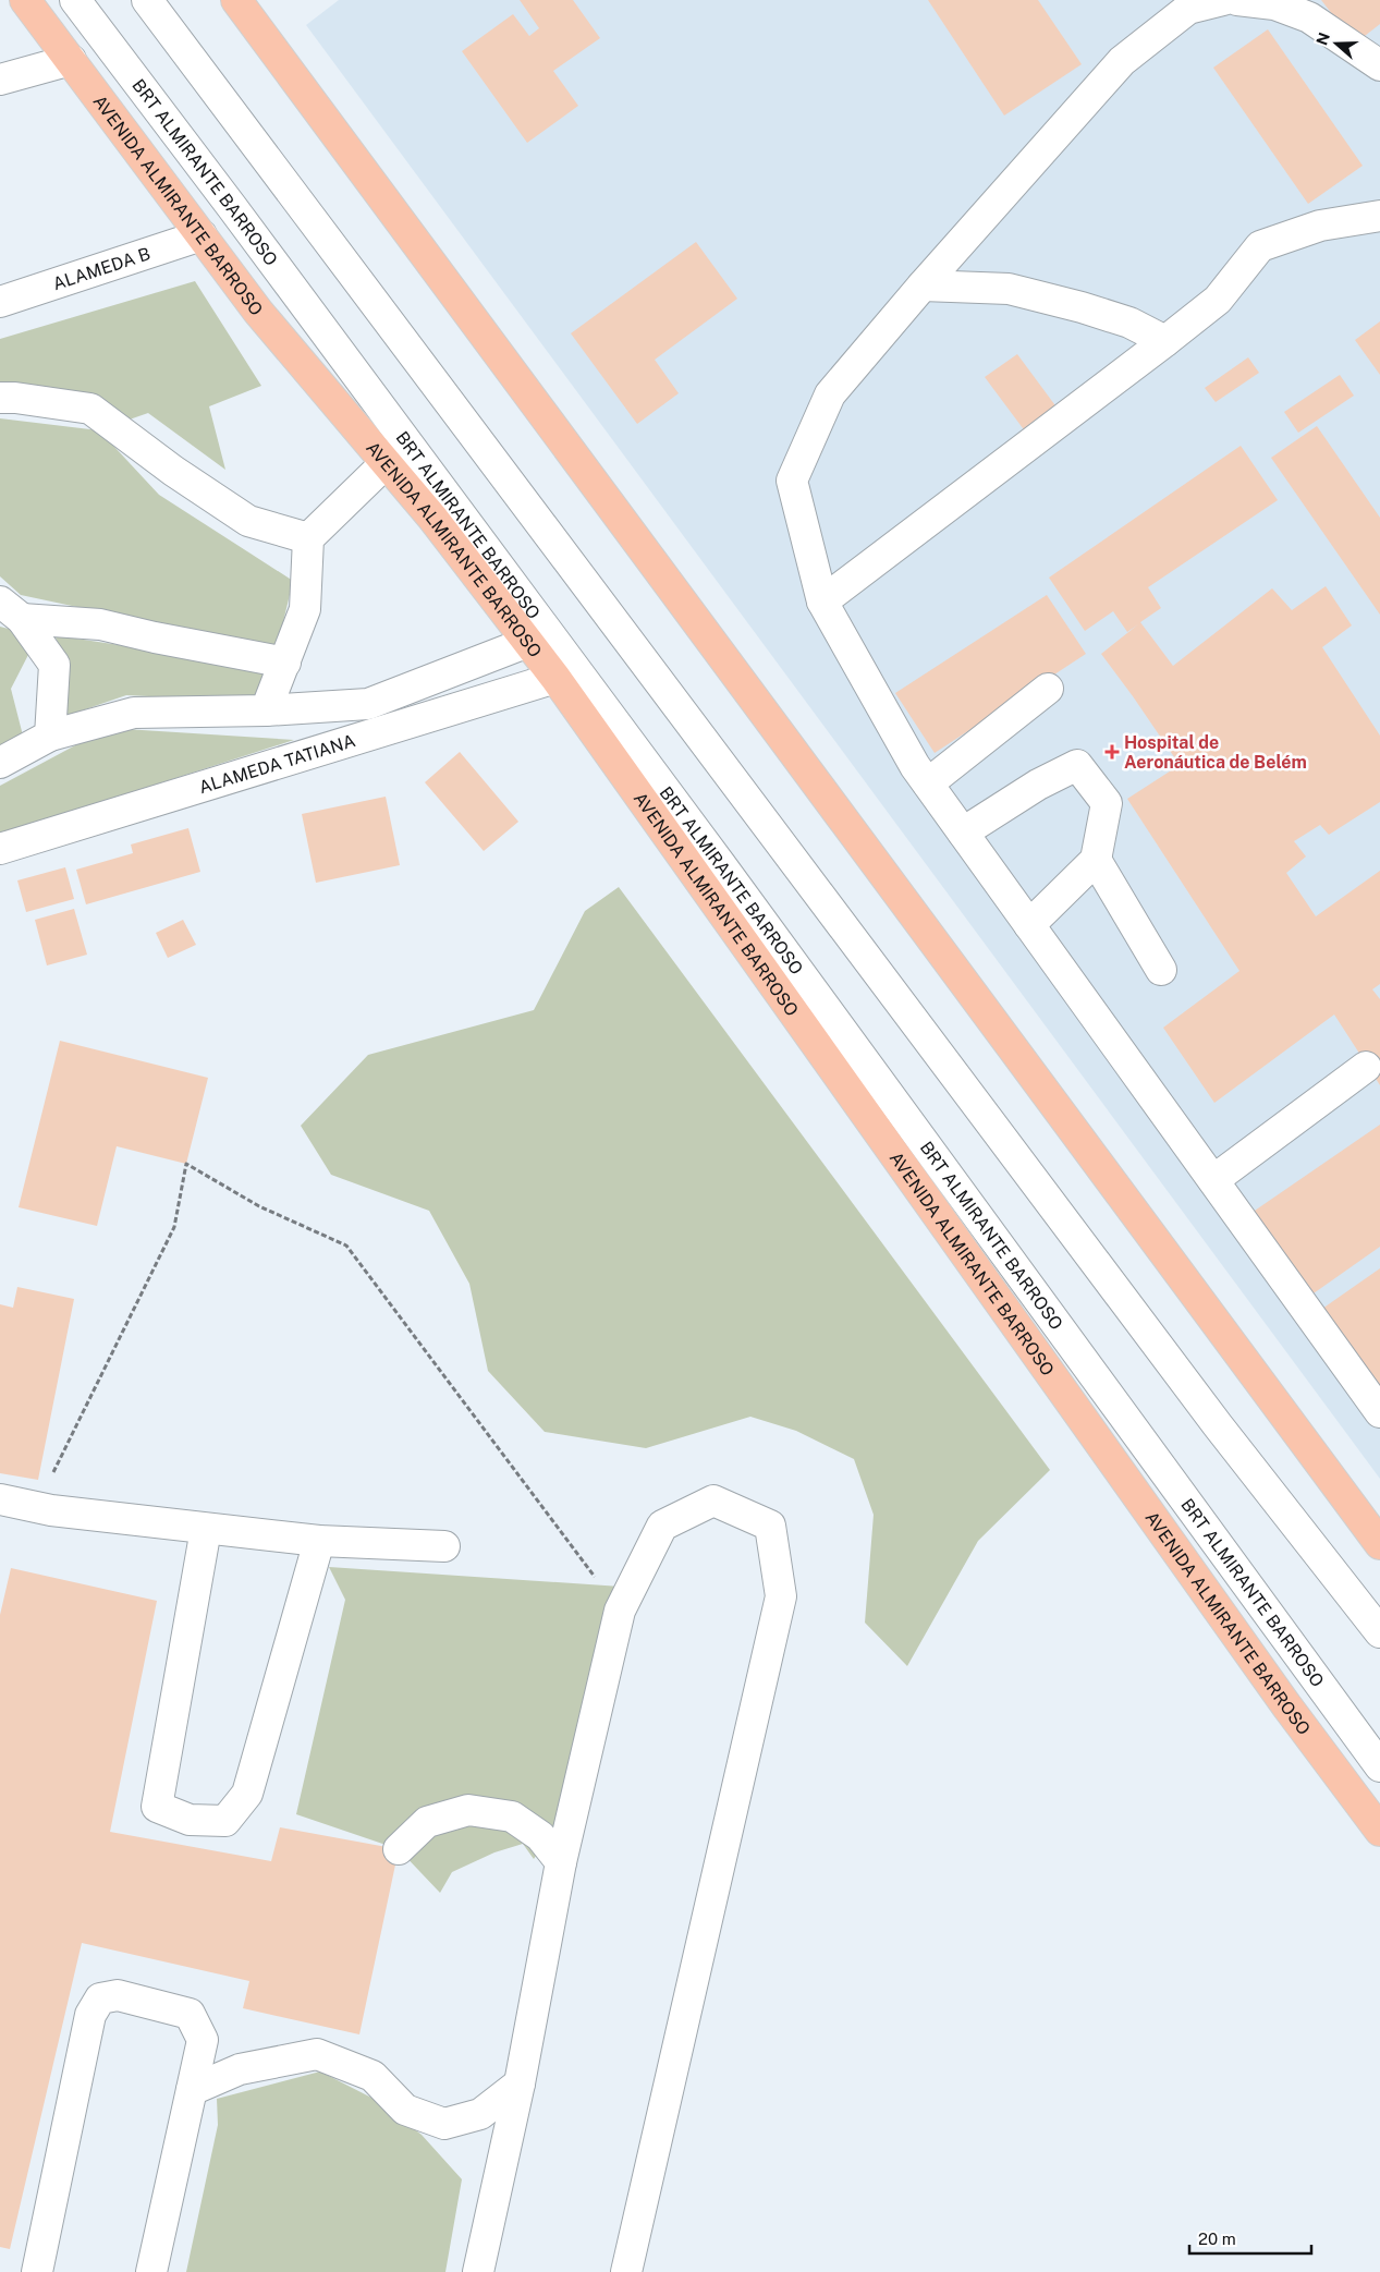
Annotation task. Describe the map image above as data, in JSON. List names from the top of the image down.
{
  "streets": {
    "highway": ["AVENIDA ALMIRANTE BARROSO"],
    "street": ["BRT ALMIRANTE BARROSO", "ALAMEDA B", "ALAMEDA TATIANA"]
  },
  "crossings": [
    ["AVENIDA ALMIRANTE BARROSO", "ALAMEDA B"],
    ["AVENIDA ALMIRANTE BARROSO", "ALAMEDA TATIANA"]
  ],
  "places": {
    "health": ["Hospital de Aeronáutica de Belém"]
  },
  "scale_bar": "20 m",
  "north": "left"
}
